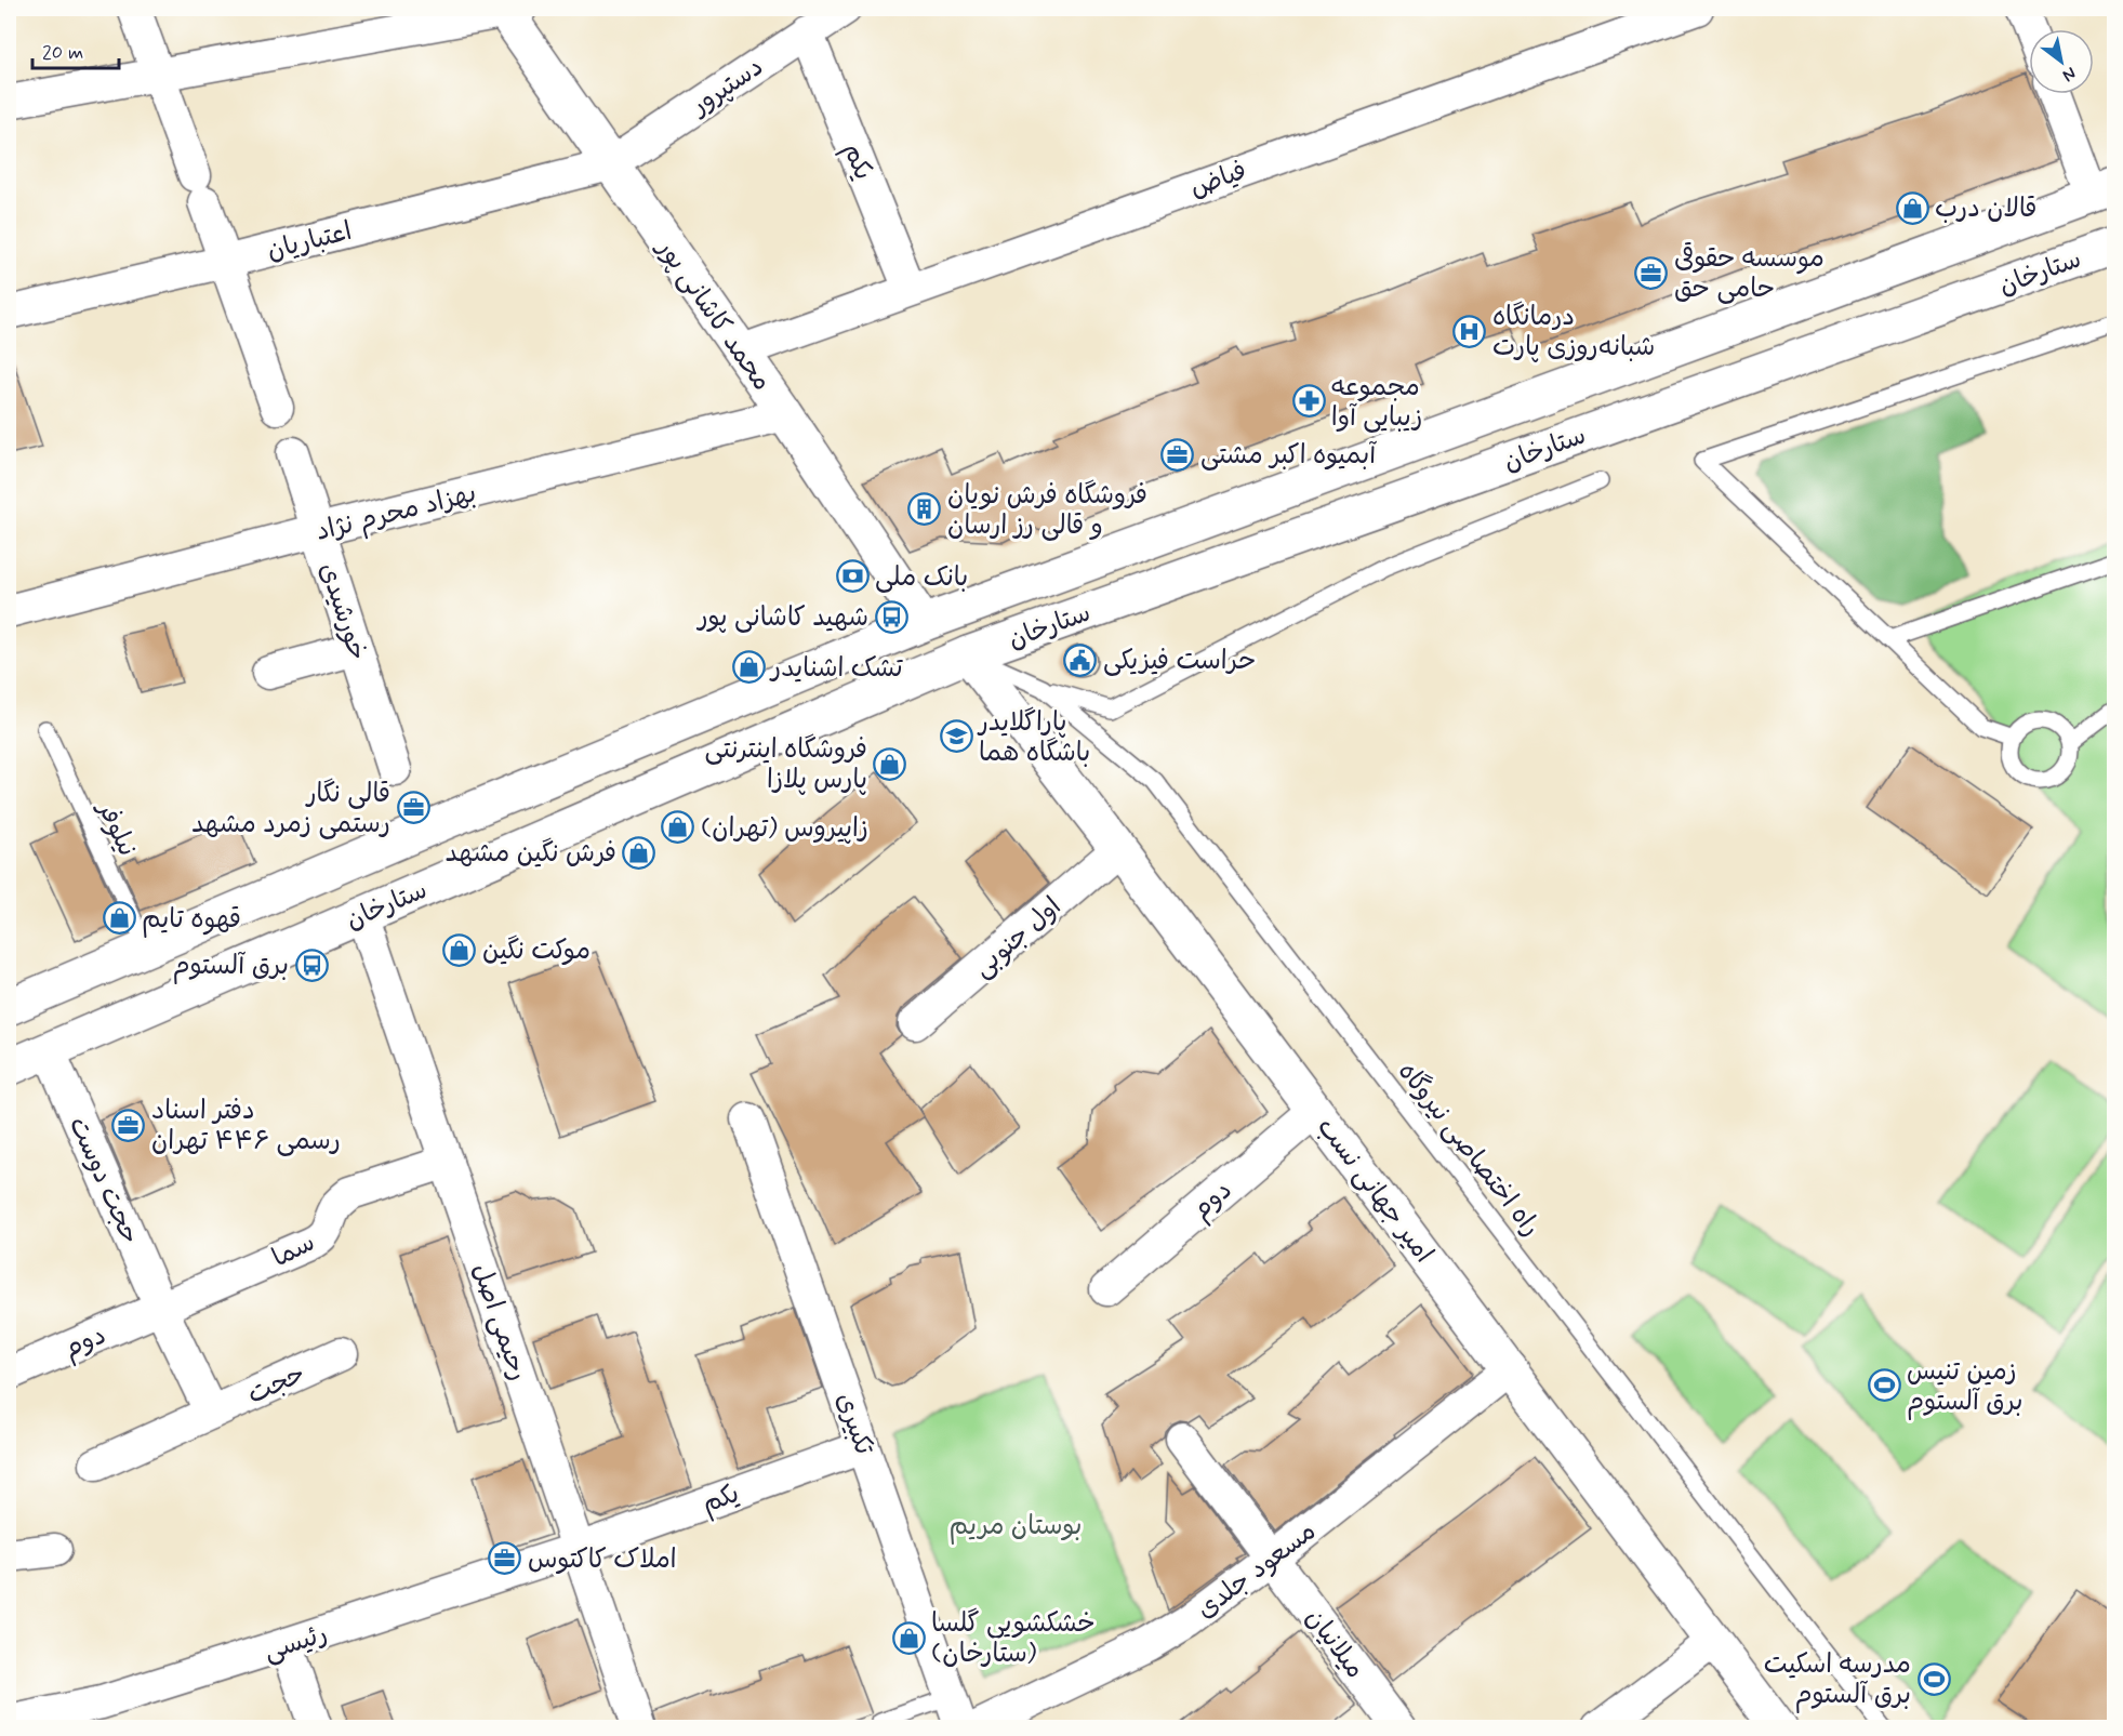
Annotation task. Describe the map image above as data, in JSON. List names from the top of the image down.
{
  "streets": {
    "main road": ["ستارخان", "محمد کاشانی پور", "امیر جهانی نسب"],
    "street": [
      "دستپرور",
      "یکم",
      "فیاض",
      "اعتباریان",
      "بهزاد محرم نژاد",
      "خورشیدی",
      "اول جنوبی",
      "حجت دوست",
      "دوم",
      "سما",
      "رحیمی اصل",
      "حجت",
      "تکبیری",
      "مسعود جلدی",
      "رئیسی",
      "میلانیان"
    ],
    "lane": ["نیلوفر", "راه اختصاصی نیروگاه"]
  },
  "crossings": [
    ["دستپرور", "یکم"],
    ["دستپرور", "اعتباریان"],
    ["دستپرور", "محمد کاشانی پور"],
    ["یکم", "فیاض"],
    ["یکم", "رحیمی اصل"],
    ["یکم", "تکبیری"],
    ["یکم", "رئیسی"],
    ["فیاض", "محمد کاشانی پور"],
    ["اعتباریان", "محمد کاشانی پور"],
    ["ستارخان", "محمد کاشانی پور"],
    ["ستارخان", "نیلوفر"],
    ["ستارخان", "راه اختصاصی نیروگاه"],
    ["ستارخان", "حجت دوست"],
    ["ستارخان", "امیر جهانی نسب"],
    ["ستارخان", "رحیمی اصل"],
    ["محمد کاشانی پور", "بهزاد محرم نژاد"],
    ["بهزاد محرم نژاد", "خورشیدی"],
    ["اول جنوبی", "امیر جهانی نسب"],
    ["راه اختصاصی نیروگاه", "امیر جهانی نسب"],
    ["حجت دوست", "دوم"],
    ["حجت دوست", "سما"],
    ["امیر جهانی نسب", "دوم"],
    ["امیر جهانی نسب", "مسعود جلدی"],
    ["دوم", "سما"],
    ["سما", "رحیمی اصل"],
    ["رحیمی اصل", "رئیسی"],
    ["مسعود جلدی", "میلانیان"]
  ],
  "parks": ["بوستان مریم"],
  "places": {
    "shop": [
      "قالان درب",
      "تشک اشنایدر",
      "فروشگاه اینترنتی پارس پلازا",
      "زاپیروس (تهران)",
      "فرش نگین مشهد",
      "قهوه تایم",
      "موکت نگین",
      "خشکشویی گلسا (ستارخان)"
    ],
    "office": [
      "موسسه حقوقی حامی حق",
      "آبمیوه اکبر مشتی",
      "قالی نگار رستمی زمرد مشهد",
      "دفتر اسناد رسمی ۴۴۶ تهران",
      "املاک کاکتوس"
    ],
    "hospital": ["درمانگاه شبانه‌روزی پارت"],
    "pharmacy": ["مجموعه زیبایی آوا"],
    "building": ["فروشگاه فرش نویان و قالی رز ارسان"],
    "bank": ["بانک ملی"],
    "bus stop": ["شهید کاشانی پور", "برق آلستوم"],
    "public building": ["حراست فیزیکی"],
    "school or university": ["پاراگلایدر باشگاه هما"],
    "sports": ["زمین تنیس برق آلستوم", "مدرسه اسکیت برق آلستوم"]
  },
  "scale_bar": "20 m",
  "north": "bottom right"
}
